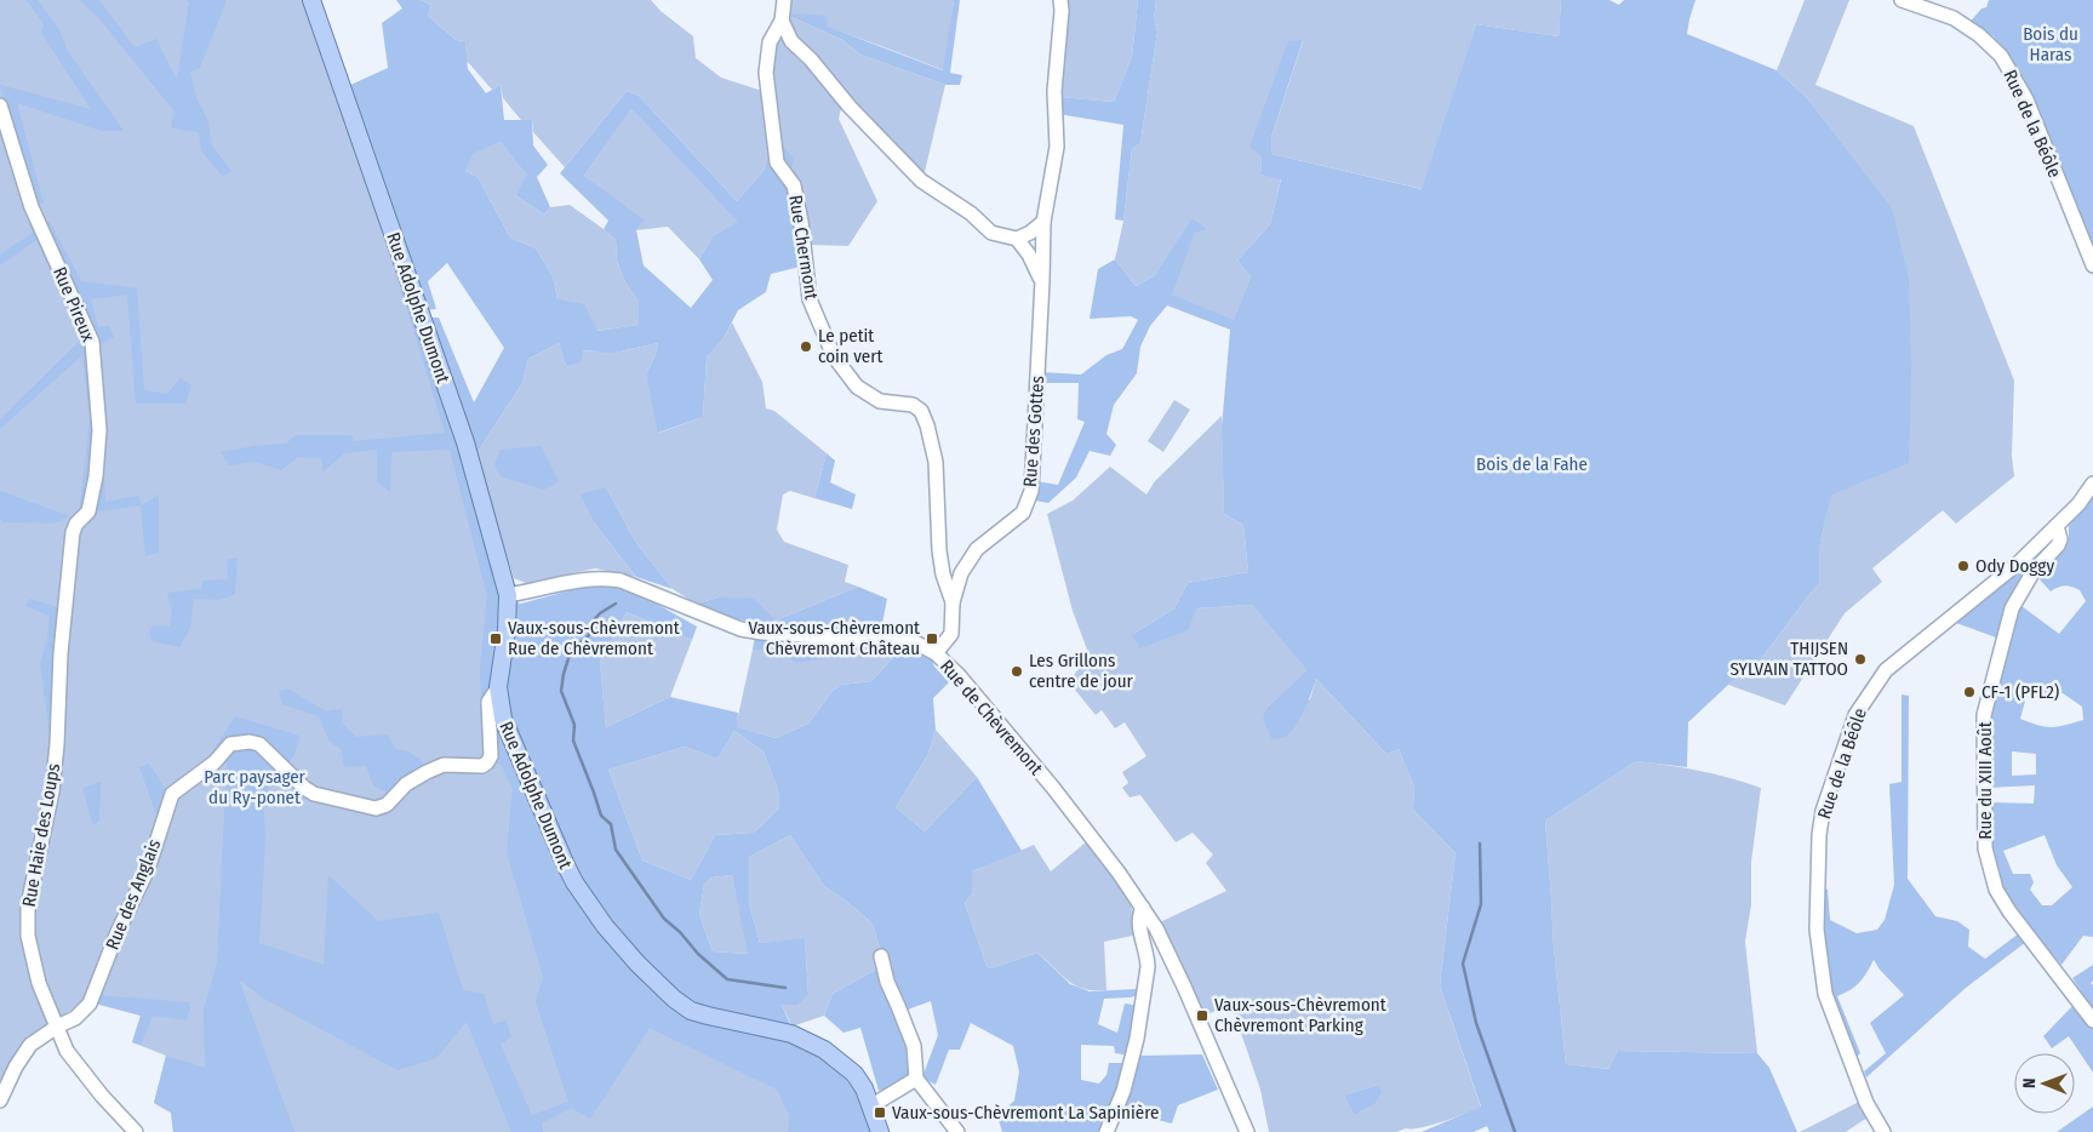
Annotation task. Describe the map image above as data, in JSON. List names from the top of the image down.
{
  "streets": {
    "main road": ["Rue Adolphe Dumont"],
    "street": [
      "Rue de la Béôle",
      "Rue Chermont",
      "Rue Pireux",
      "Rue des Gottes",
      "Rue de Chèvremont",
      "Rue du XIII Août",
      "Rue Haie des Loups",
      "Rue des Anglais"
    ]
  },
  "crossings": [
    ["Rue de la Béôle", "Rue du XIII Août"],
    ["Rue Chermont", "Rue des Gottes"],
    ["Rue Pireux", "Rue Haie des Loups"],
    ["Rue Adolphe Dumont", "Rue de Chèvremont"],
    ["Rue Adolphe Dumont", "Rue des Anglais"],
    ["Rue des Gottes", "Rue de Chèvremont"],
    ["Rue Haie des Loups", "Rue des Anglais"]
  ],
  "parks": ["Bois du Haras", "Bois de la Fahe", "Parc paysager du Ry-ponet"],
  "places": {
    "other": [
      "Le petit coin vert",
      "Ody Doggy",
      "THIJSEN SYLVAIN TATTOO",
      "Les Grillons centre de jour",
      "CF-1 (PFL2)"
    ],
    "transit": [
      "Vaux-sous-Chèvremont Rue de Chèvremont",
      "Vaux-sous-Chèvremont Chèvremont Château",
      "Vaux-sous-Chèvremont Chèvremont Parking",
      "Vaux-sous-Chèvremont La Sapinière"
    ]
  },
  "north": "left"
}
